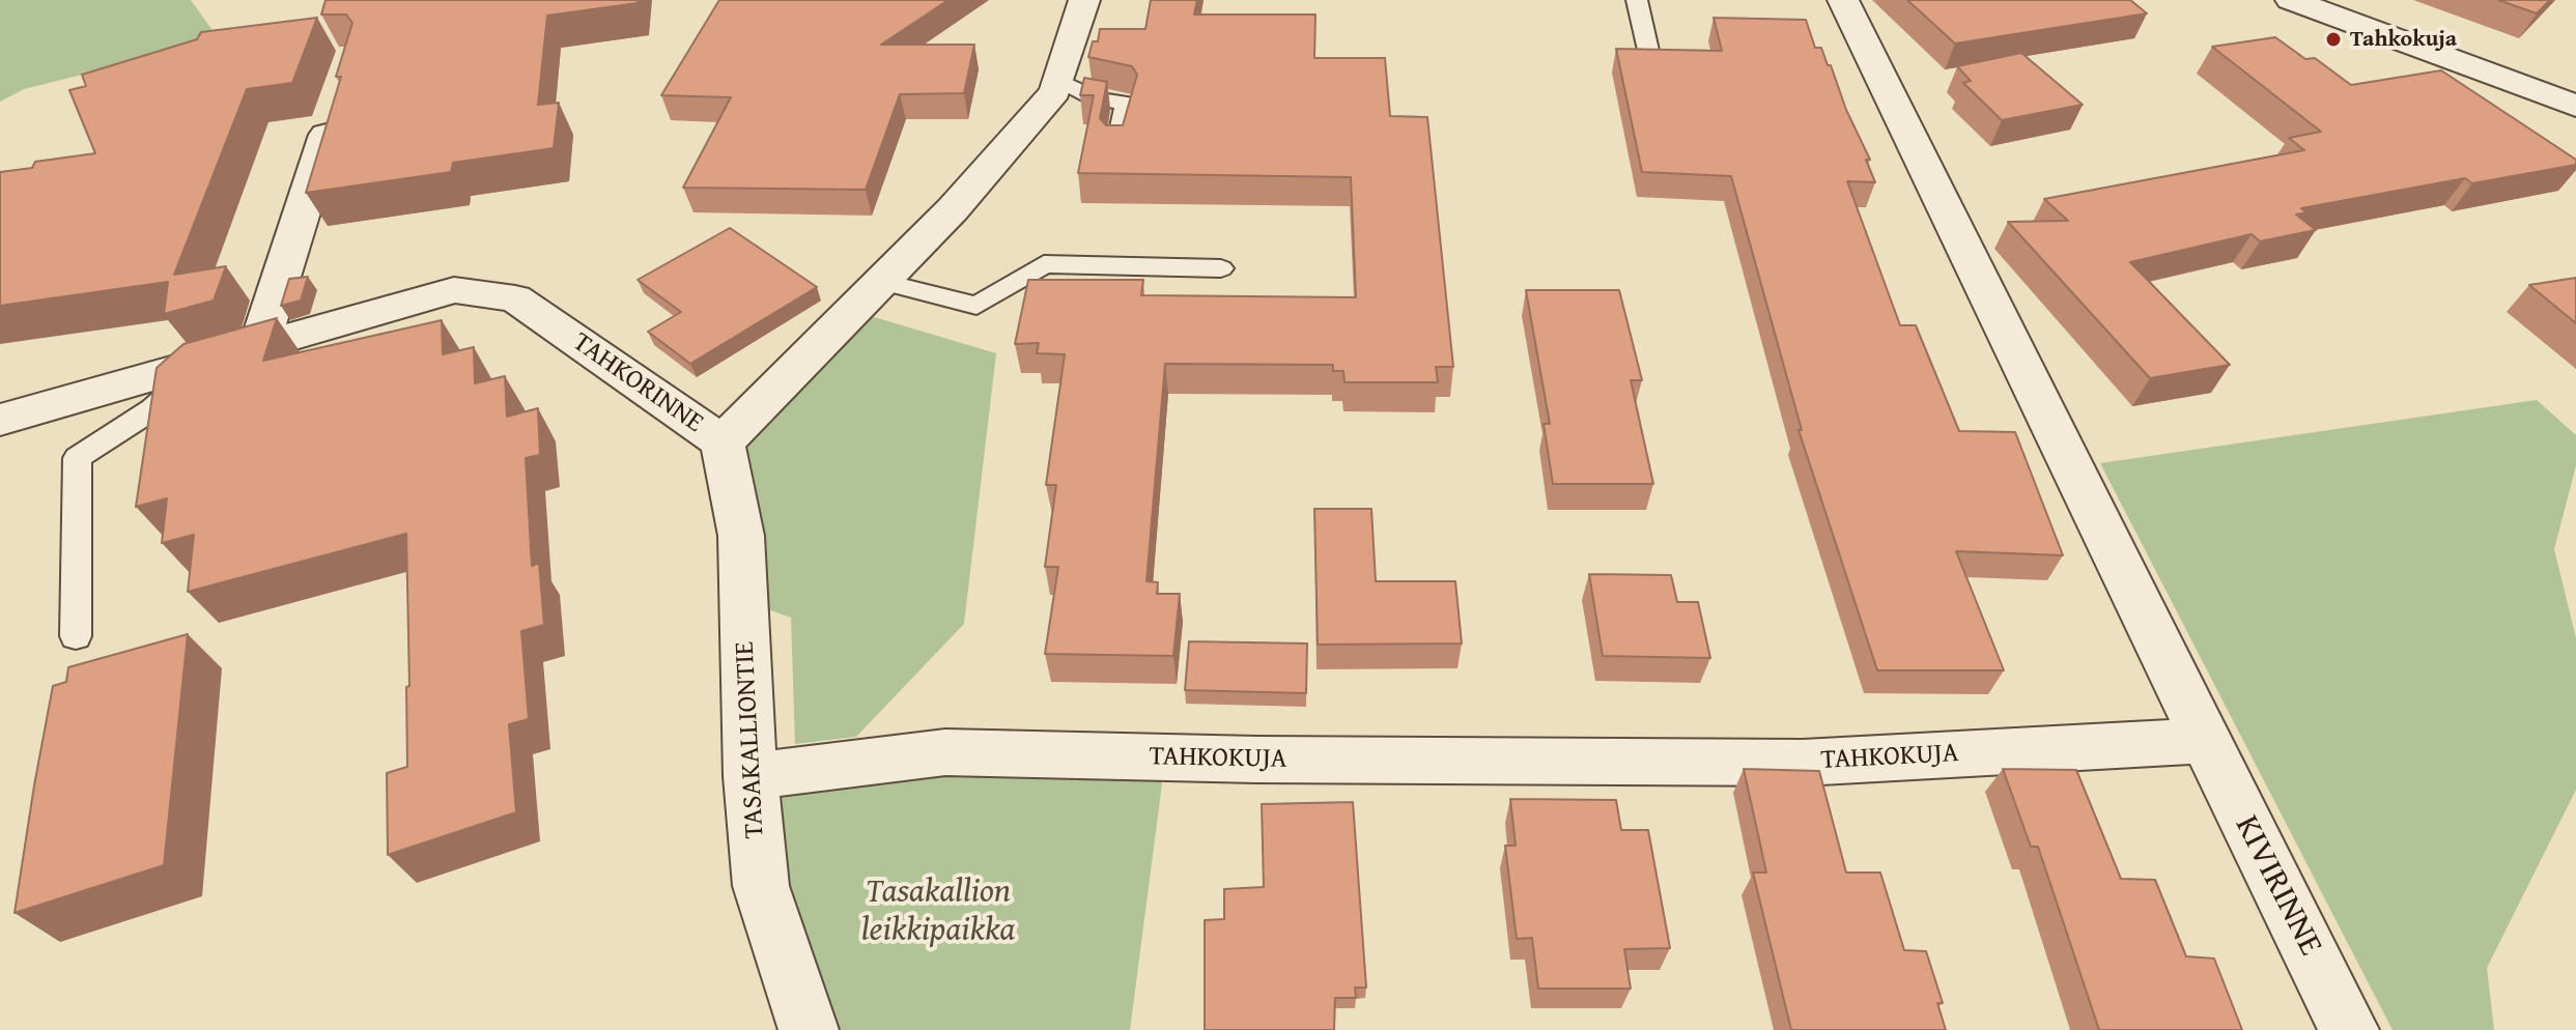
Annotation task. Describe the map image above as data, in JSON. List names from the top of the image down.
{
  "streets": {
    "street": [
      "TAHKORINNE",
      "TASAKALLIONTIE",
      "TAHKOKUJA",
      "KIVIRINNE"
    ]
  },
  "crossings": [
    ["TAHKORINNE", "TASAKALLIONTIE"],
    ["TASAKALLIONTIE", "TAHKOKUJA"],
    ["TAHKOKUJA", "KIVIRINNE"]
  ],
  "parks": ["Tasakallion leikkipaikka"],
  "places": ["Tahkokuja"]
}
